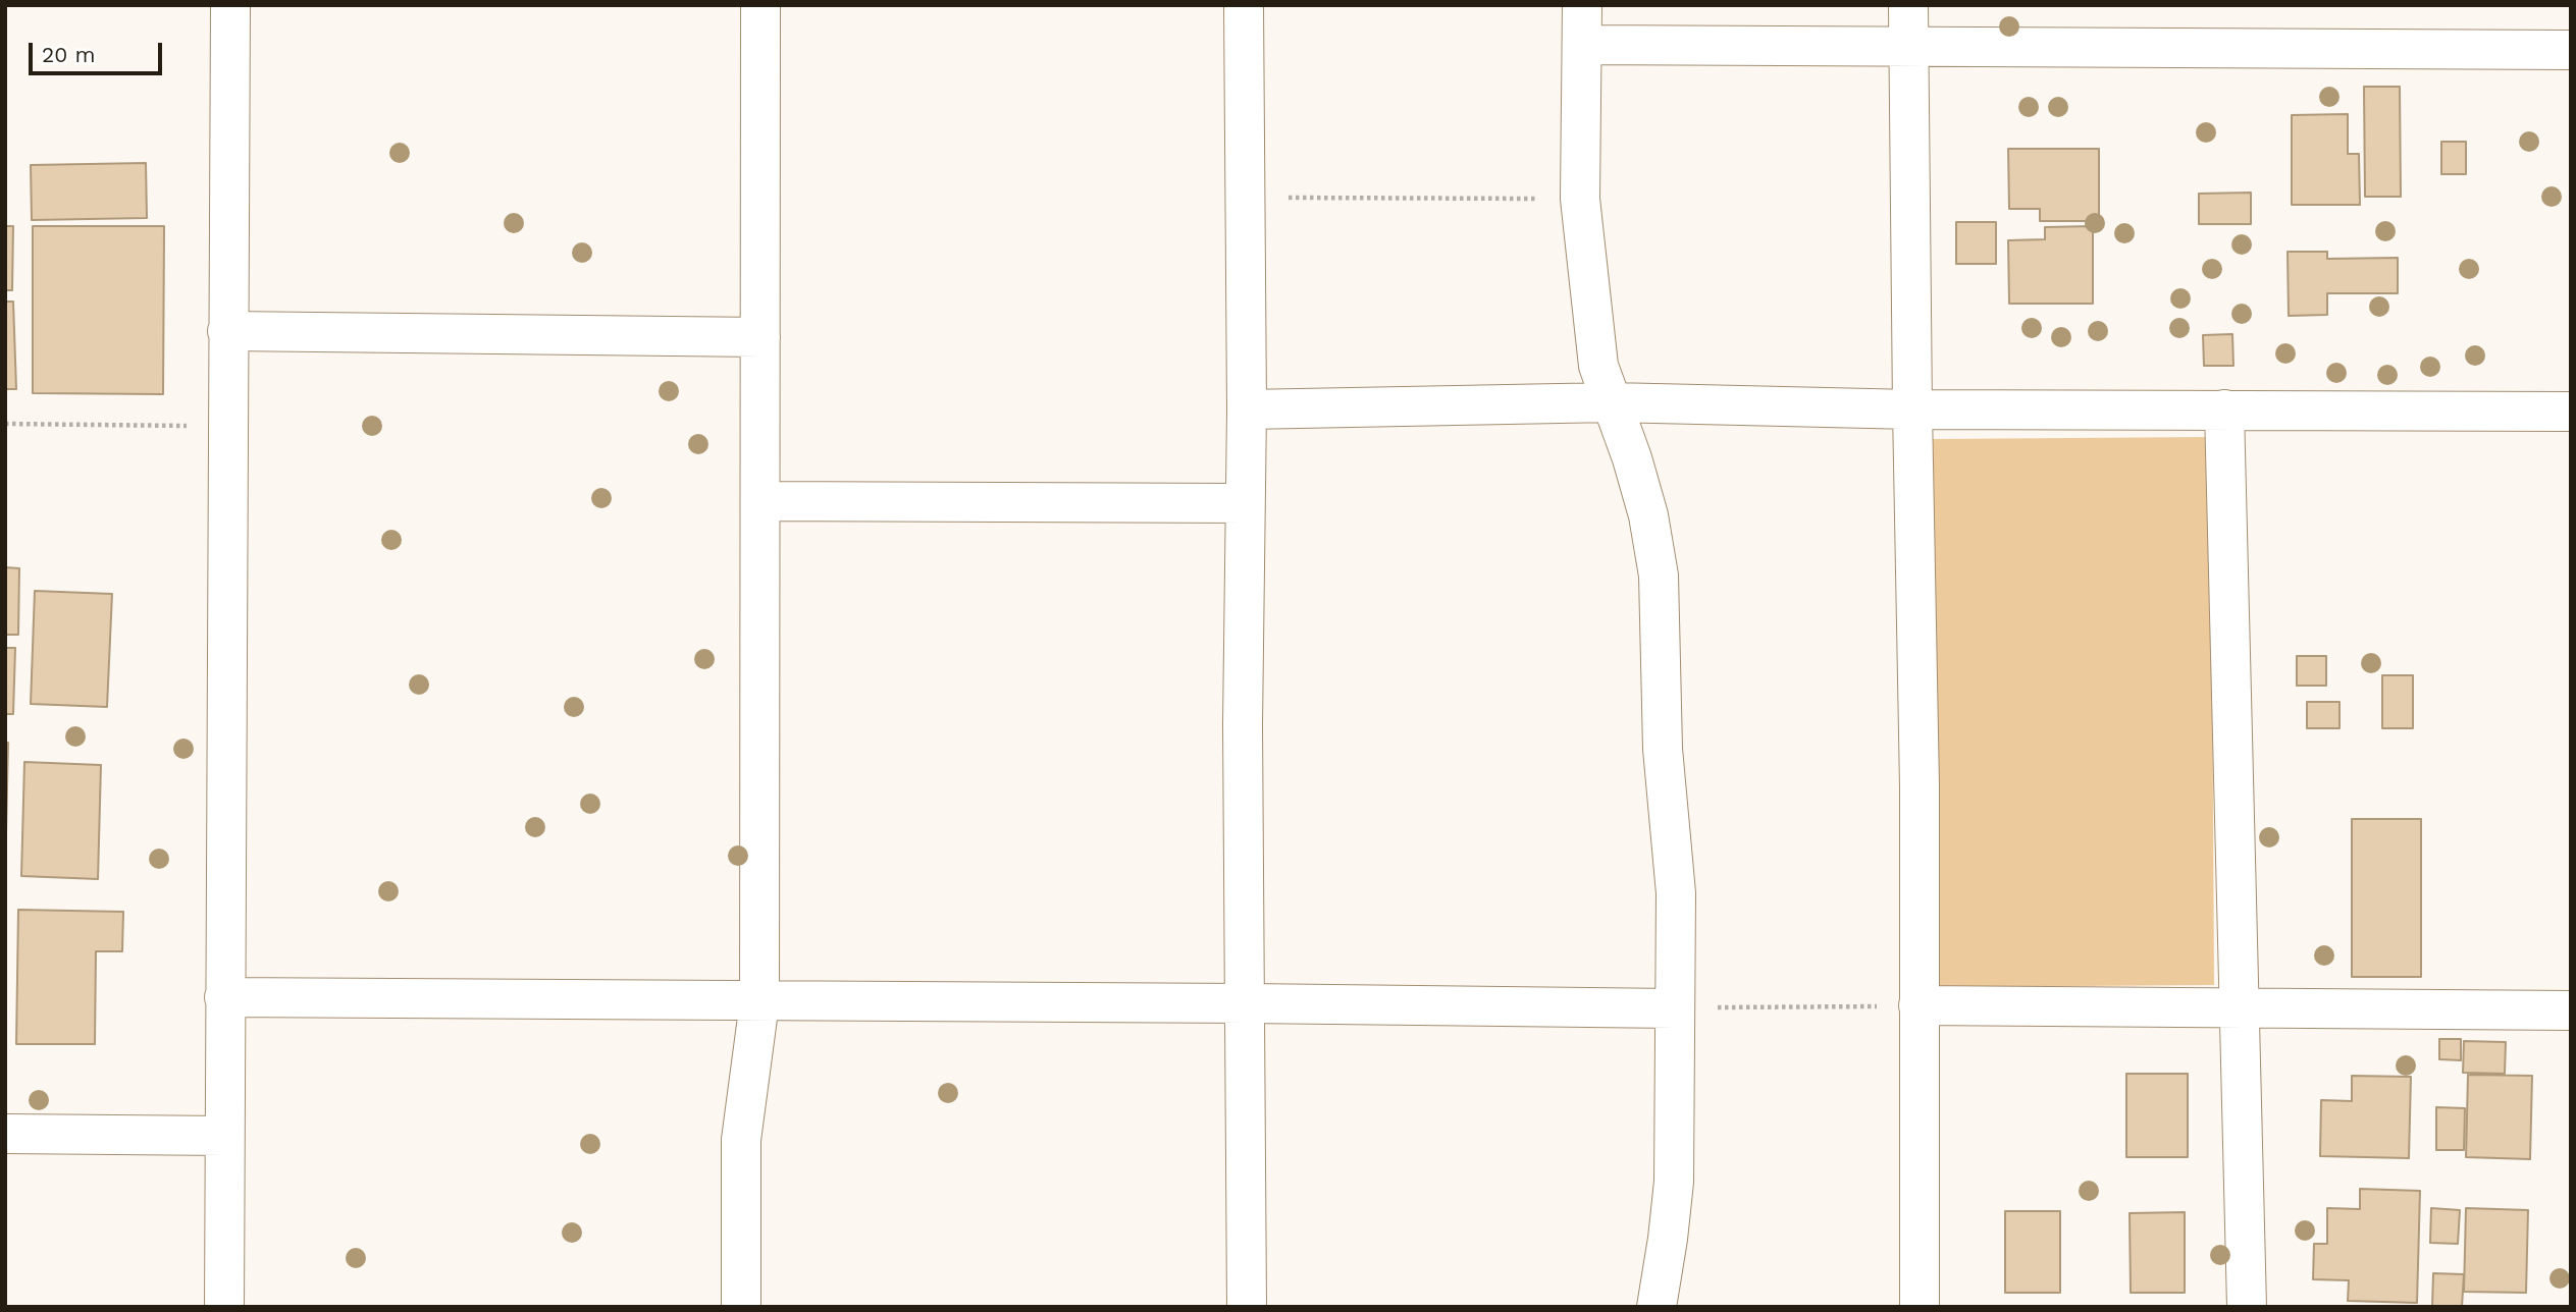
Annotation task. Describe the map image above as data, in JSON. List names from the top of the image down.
{
  "scale_bar": "20 m"
}
